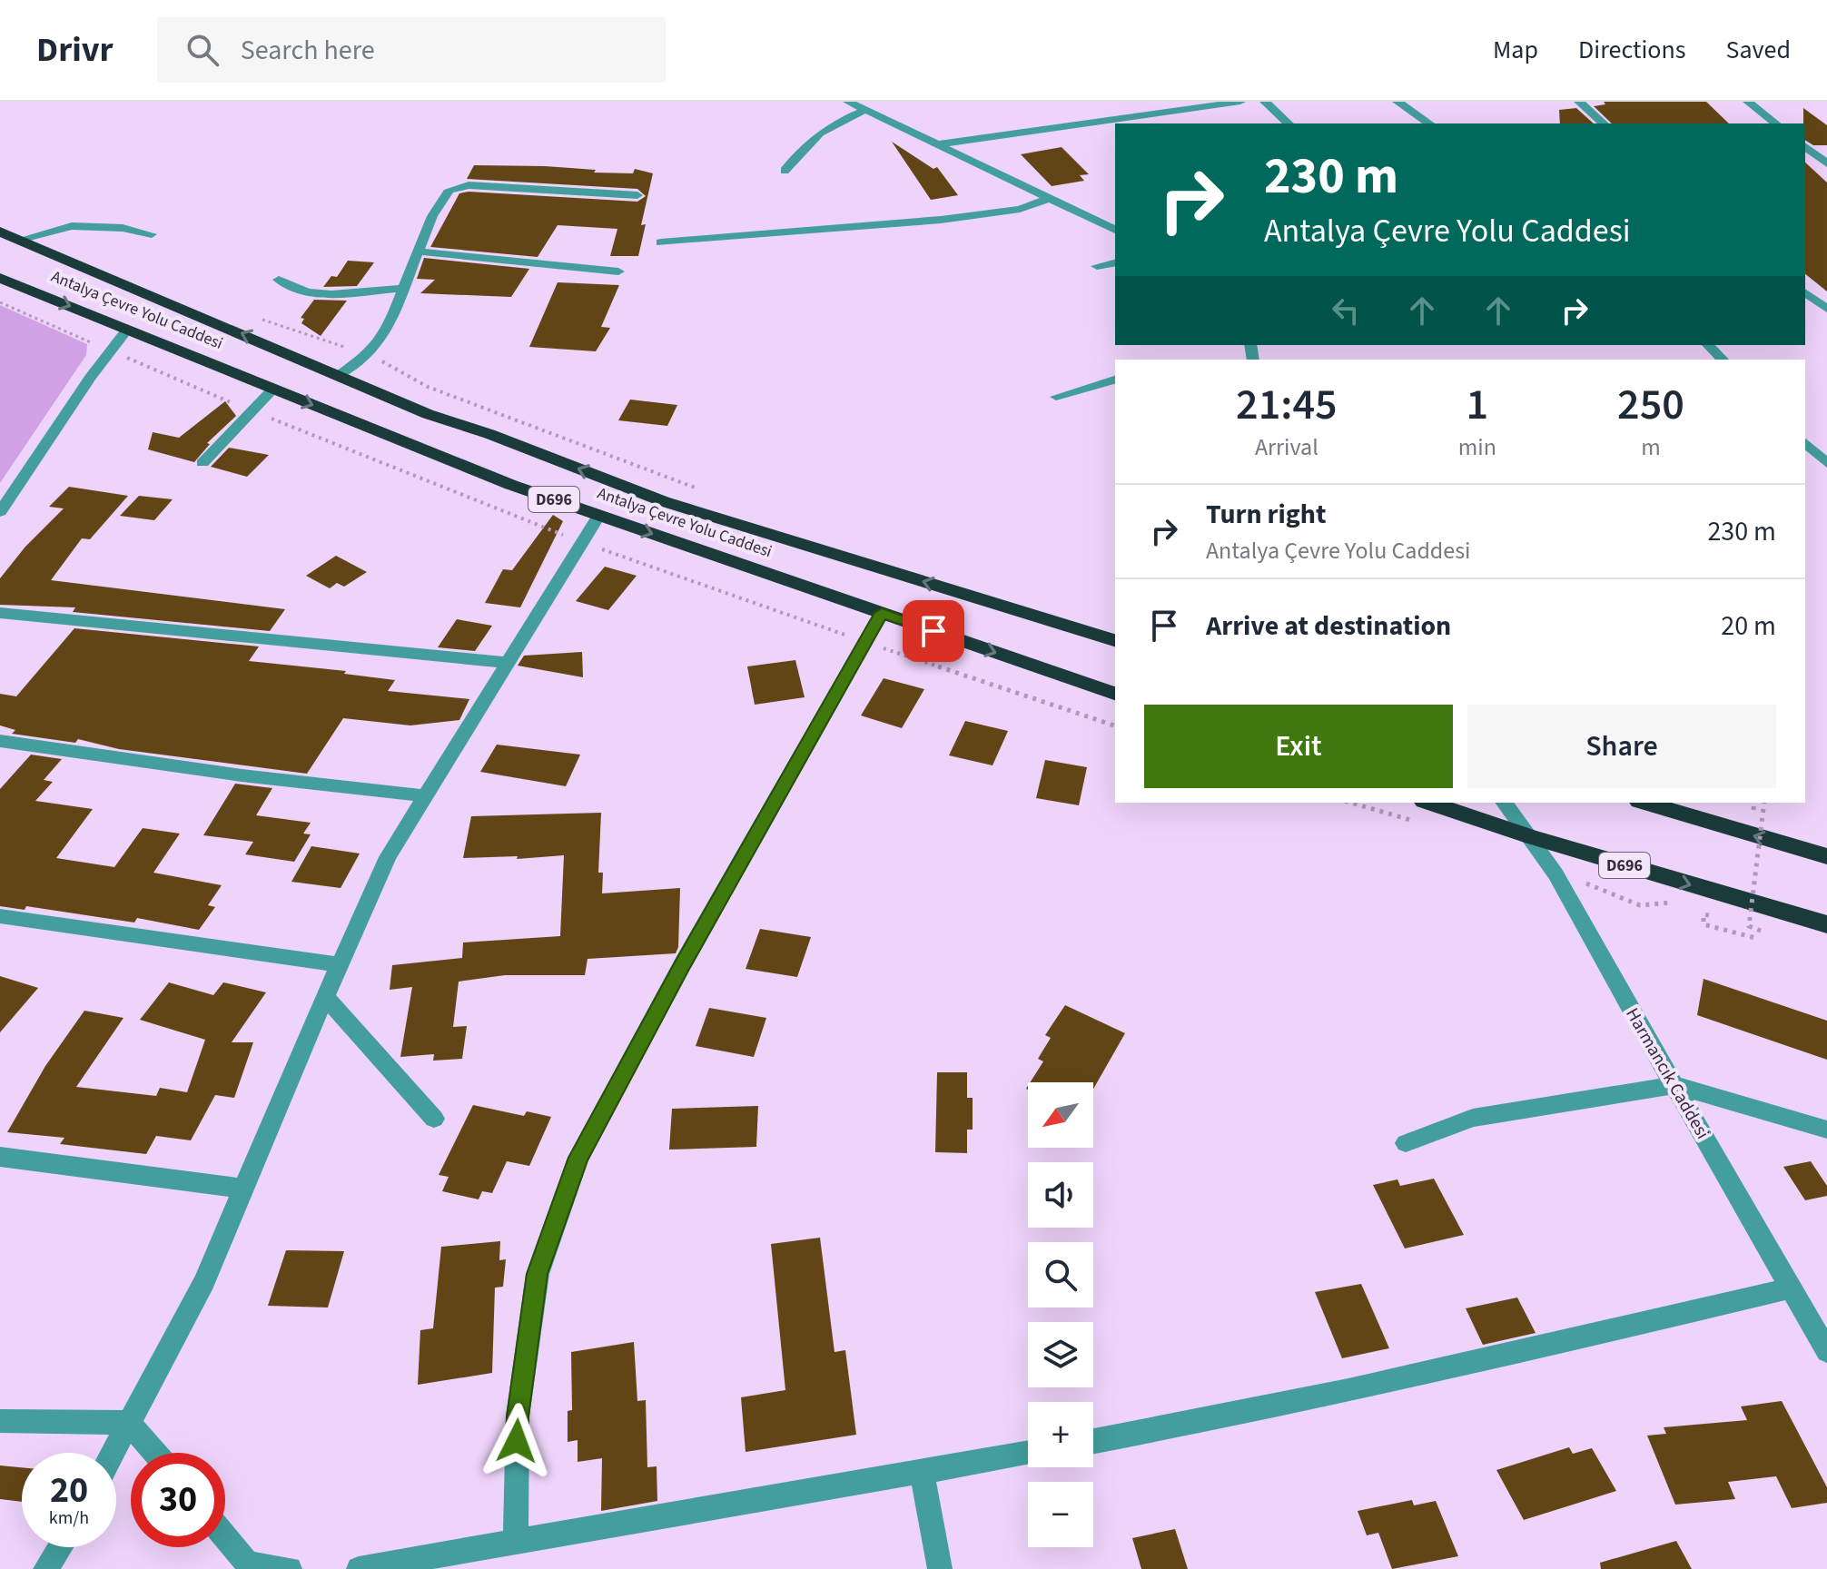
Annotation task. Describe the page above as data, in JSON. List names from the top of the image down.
{
  "streets": {
    "highway": ["Antalya Çevre Yolu Caddesi", "D696"],
    "street": ["Harmancık Caddesi"]
  },
  "crossings": [
    ["D696", "Harmancık Caddesi"]
  ],
  "north": "bottom left",
  "page": {
    "header": "Drivr",
    "search": "Search here",
    "nav": ["Map", "Directions", "Saved"],
    "turn": ["230 m", "Antalya Çevre Yolu Caddesi"],
    "eta": [
      "21:45",
      "Arrival",
      "1",
      "min",
      "250",
      "m"
    ],
    "list": [
      {
        "name": "Turn right",
        "note": "Antalya Çevre Yolu Caddesi",
        "value": "230 m"
      },
      {
        "name": "Arrive at destination",
        "value": "20 m"
      }
    ],
    "buttons": ["Exit", "Share"],
    "map_buttons": ["+", "−"],
    "speed": "20 km/h",
    "limit": "30"
  }
}
